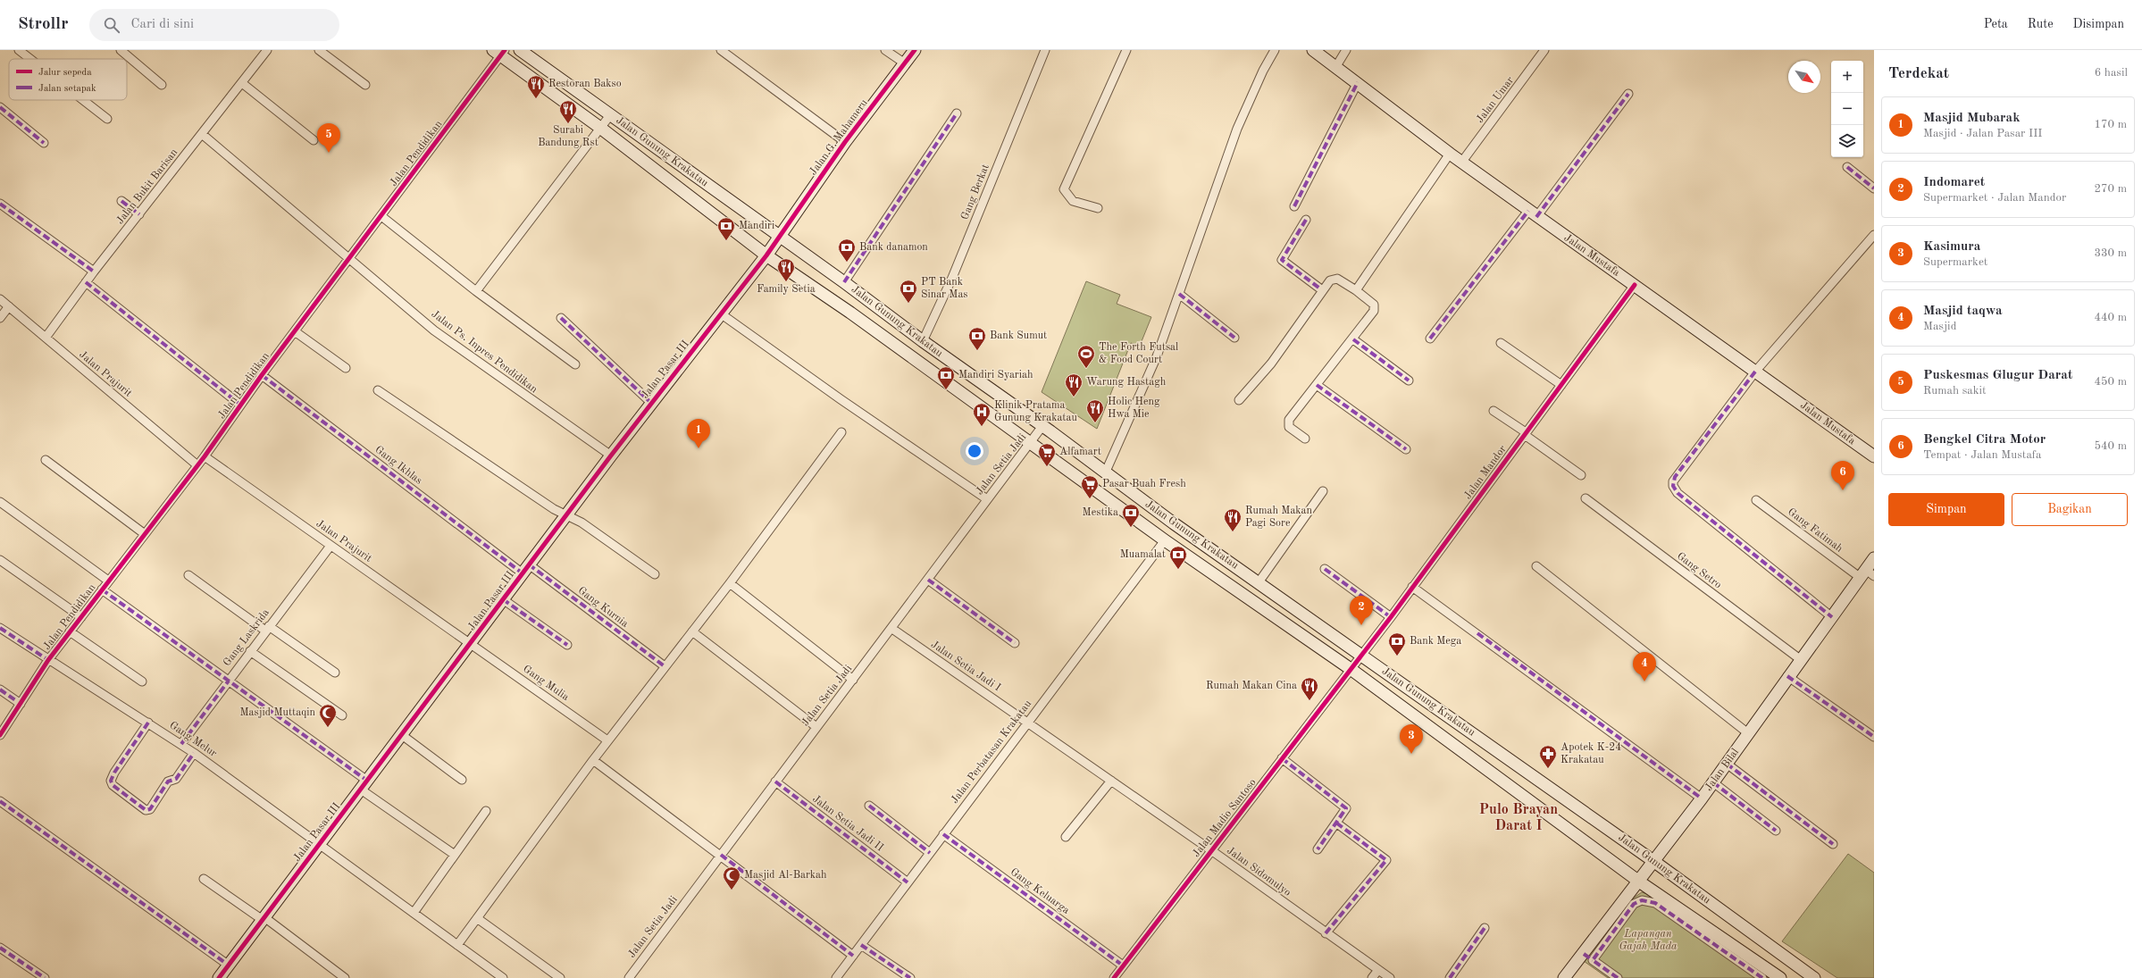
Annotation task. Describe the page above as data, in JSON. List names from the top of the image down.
{
  "streets": {
    "main road": [
      "Jalan G. Mahameru",
      "Jalan Gunung Krakatau",
      "Jalan Mustafa",
      "Jalan Pasar III",
      "Jalan Bilal"
    ],
    "street": [
      "Jalan Umar",
      "Jalan Pendidikan",
      "Jalan Bukit Barisan",
      "Gang Berkat",
      "Jalan Ps. Inpres Pendidikan",
      "Jalan Prajurit",
      "Jalan Setia Jadi",
      "Gang Ikhlas",
      "Jalan Mandor",
      "Gang Fatimah",
      "Gang Setro",
      "Gang Kurnia",
      "Gang Laskrida",
      "Jalan Setia Jadi I",
      "Gang Mulia",
      "Gang Melur",
      "Jalan Perbatasan Krakatau",
      "Jalan Madio Santoso",
      "Jalan Setia Jadi II",
      "Jalan Sidomulyo",
      "Gang Keluarga"
    ]
  },
  "crossings": [
    ["Jalan Umar", "Jalan Mustafa"],
    ["Jalan G. Mahameru", "Jalan Gunung Krakatau"],
    ["Jalan G. Mahameru", "Jalan Pasar III"],
    ["Jalan Gunung Krakatau", "Jalan Pendidikan"],
    ["Jalan Gunung Krakatau", "Gang Berkat"],
    ["Jalan Gunung Krakatau", "Jalan Pasar III"],
    ["Jalan Gunung Krakatau", "Jalan Setia Jadi"],
    ["Jalan Gunung Krakatau", "Jalan Mandor"],
    ["Jalan Gunung Krakatau", "Jalan Perbatasan Krakatau"],
    ["Jalan Gunung Krakatau", "Jalan Bilal"],
    ["Jalan Gunung Krakatau", "Jalan Madio Santoso"],
    ["Jalan Pendidikan", "Jalan Ps. Inpres Pendidikan"],
    ["Jalan Pendidikan", "Jalan Prajurit"],
    ["Jalan Pendidikan", "Gang Ikhlas"],
    ["Jalan Pendidikan", "Gang Melur"],
    ["Jalan Bukit Barisan", "Jalan Ps. Inpres Pendidikan"],
    ["Jalan Bukit Barisan", "Jalan Prajurit"],
    ["Jalan Mustafa", "Jalan Mandor"],
    ["Jalan Ps. Inpres Pendidikan", "Jalan Pasar III"],
    ["Jalan Pasar III", "Jalan Prajurit"],
    ["Jalan Pasar III", "Gang Ikhlas"],
    ["Jalan Pasar III", "Gang Kurnia"],
    ["Jalan Pasar III", "Gang Mulia"],
    ["Jalan Pasar III", "Gang Melur"],
    ["Jalan Prajurit", "Gang Laskrida"],
    ["Jalan Prajurit", "Gang Mulia"],
    ["Jalan Setia Jadi", "Jalan Setia Jadi I"],
    ["Jalan Setia Jadi", "Jalan Setia Jadi II"],
    ["Gang Ikhlas", "Gang Kurnia"],
    ["Jalan Mandor", "Jalan Madio Santoso"],
    ["Gang Fatimah", "Jalan Bilal"],
    ["Gang Setro", "Jalan Bilal"],
    ["Gang Laskrida", "Gang Melur"],
    ["Jalan Setia Jadi I", "Jalan Perbatasan Krakatau"],
    ["Jalan Setia Jadi I", "Jalan Sidomulyo"],
    ["Jalan Perbatasan Krakatau", "Jalan Setia Jadi II"],
    ["Jalan Perbatasan Krakatau", "Jalan Sidomulyo"],
    ["Jalan Perbatasan Krakatau", "Gang Keluarga"],
    ["Jalan Madio Santoso", "Jalan Sidomulyo"],
    ["Jalan Madio Santoso", "Gang Keluarga"]
  ],
  "districts": ["Pulo Brayan Darat I"],
  "parks": ["Lapangan Gajah Mada"],
  "places": {
    "restaurant": [
      "Restoran Bakso",
      "Surabi Bandung Rst",
      "Family Setia",
      "Warung Hastagh",
      "Holic Heng Hwa Mie",
      "Rumah Makan Pagi Sore",
      "Rumah Makan Cina"
    ],
    "bank": [
      "Mandiri",
      "Bank danamon",
      "PT Bank Sinar Mas",
      "Bank Sumut",
      "Mandiri Syariah",
      "Mestika",
      "Muamalat",
      "Bank Mega"
    ],
    "sports": ["The Forth Futsal & Food Court"],
    "hospital": ["Klinik Pratama Gunung Krakatau"],
    "supermarket": ["Alfamart", "Pasar Buah Fresh"],
    "mosque": ["Masjid Muttaqin", "Masjid Al-Barkah"],
    "pharmacy": ["Apotek K-24 Krakatau"]
  },
  "legend": ["Jalur sepeda", "Jalan setapak"],
  "north": "bottom right",
  "page": {
    "header": "Strollr",
    "search": "Cari di sini",
    "nav": ["Peta", "Rute", "Disimpan"],
    "heading": ["Terdekat", "6 hasil"],
    "map_buttons": ["+", "−"],
    "list": [
      {
        "mark": "1",
        "name": "Masjid Mubarak",
        "note": "Masjid · Jalan Pasar III",
        "value": "170 m"
      },
      {
        "mark": "2",
        "name": "Indomaret",
        "note": "Supermarket · Jalan Mandor",
        "value": "270 m"
      },
      {
        "mark": "3",
        "name": "Kasimura",
        "note": "Supermarket",
        "value": "330 m"
      },
      {
        "mark": "4",
        "name": "Masjid taqwa",
        "note": "Masjid",
        "value": "440 m"
      },
      {
        "mark": "5",
        "name": "Puskesmas Glugur Darat",
        "note": "Rumah sakit",
        "value": "450 m"
      },
      {
        "mark": "6",
        "name": "Bengkel Citra Motor",
        "note": "Tempat · Jalan Mustafa",
        "value": "540 m"
      }
    ],
    "pins": [
      "5",
      "1",
      "6",
      "2",
      "4",
      "3"
    ],
    "buttons": ["Simpan", "Bagikan"]
  }
}
